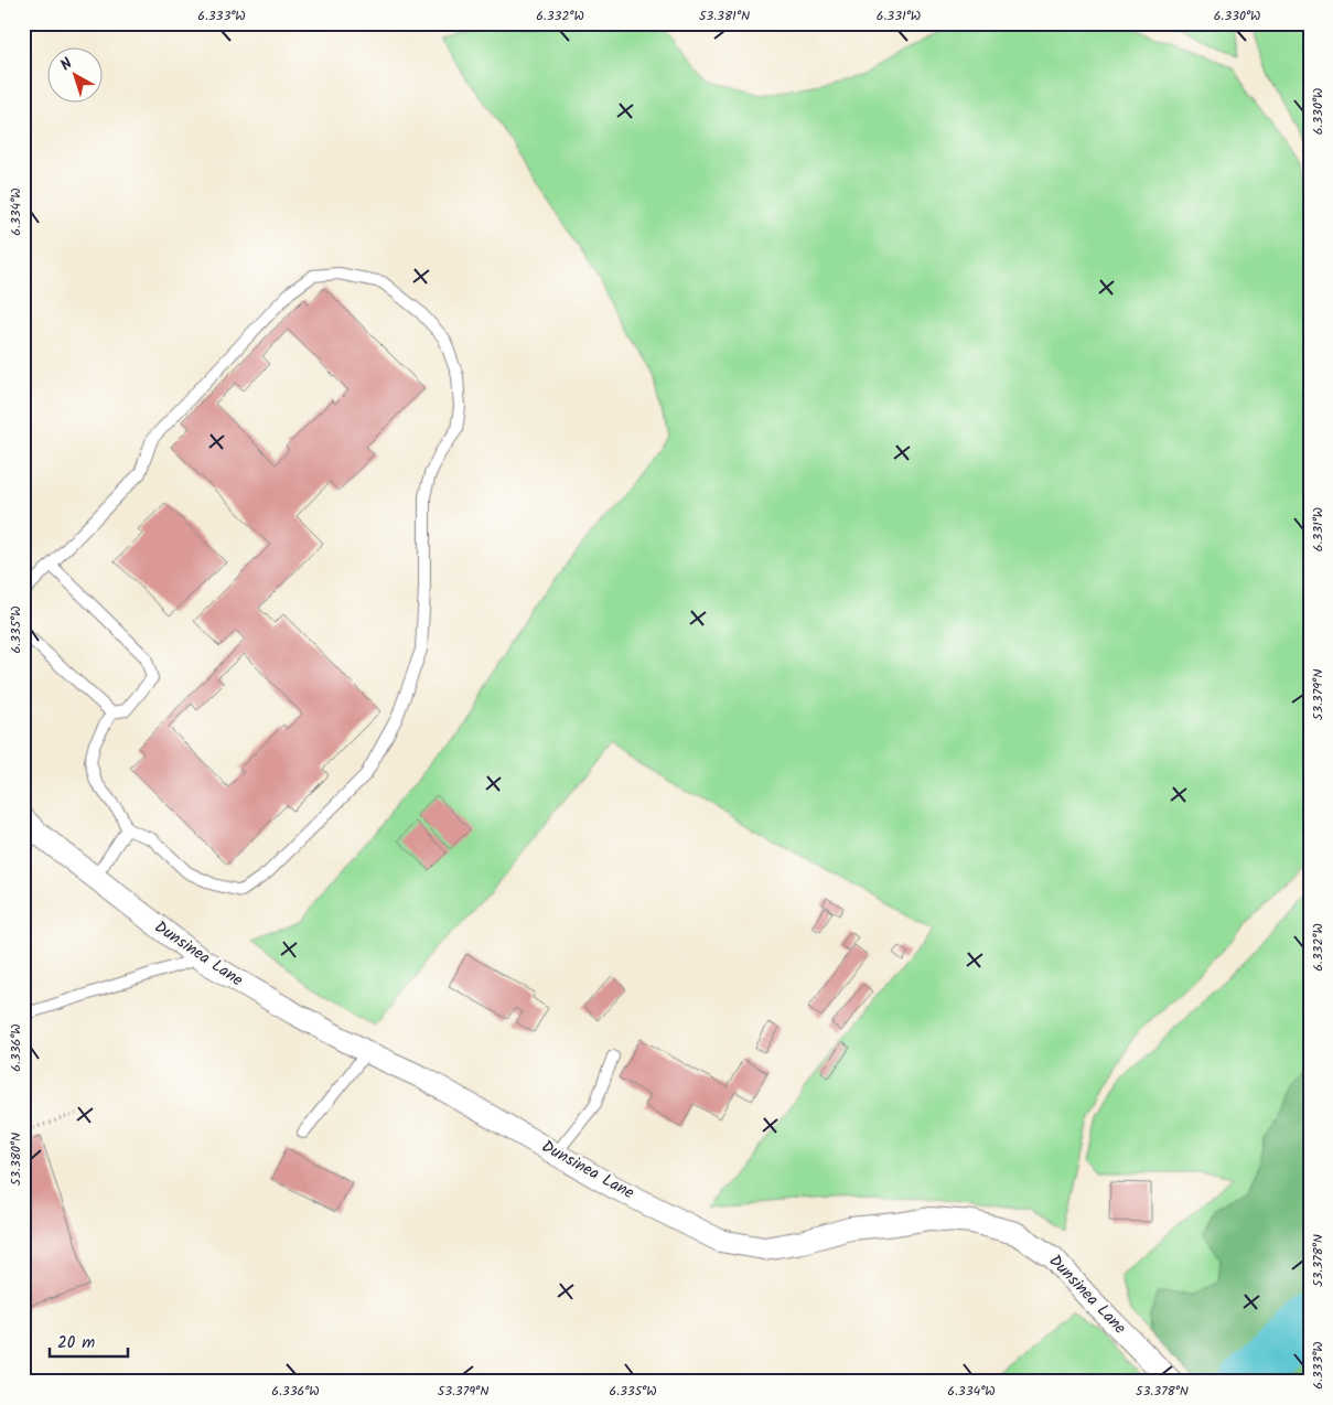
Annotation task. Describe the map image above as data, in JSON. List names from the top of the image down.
{
  "streets": {
    "street": ["Dunsinea Lane"]
  },
  "scale_bar": "20 m",
  "north": "top left",
  "coordinates": [
    "6.333°W",
    "6.332°W",
    "53.381°N",
    "6.331°W",
    "6.330°W",
    "6.334°W",
    "6.335°W",
    "53.379°N",
    "6.336°W",
    "53.380°N",
    "53.378°N"
  ]
}
